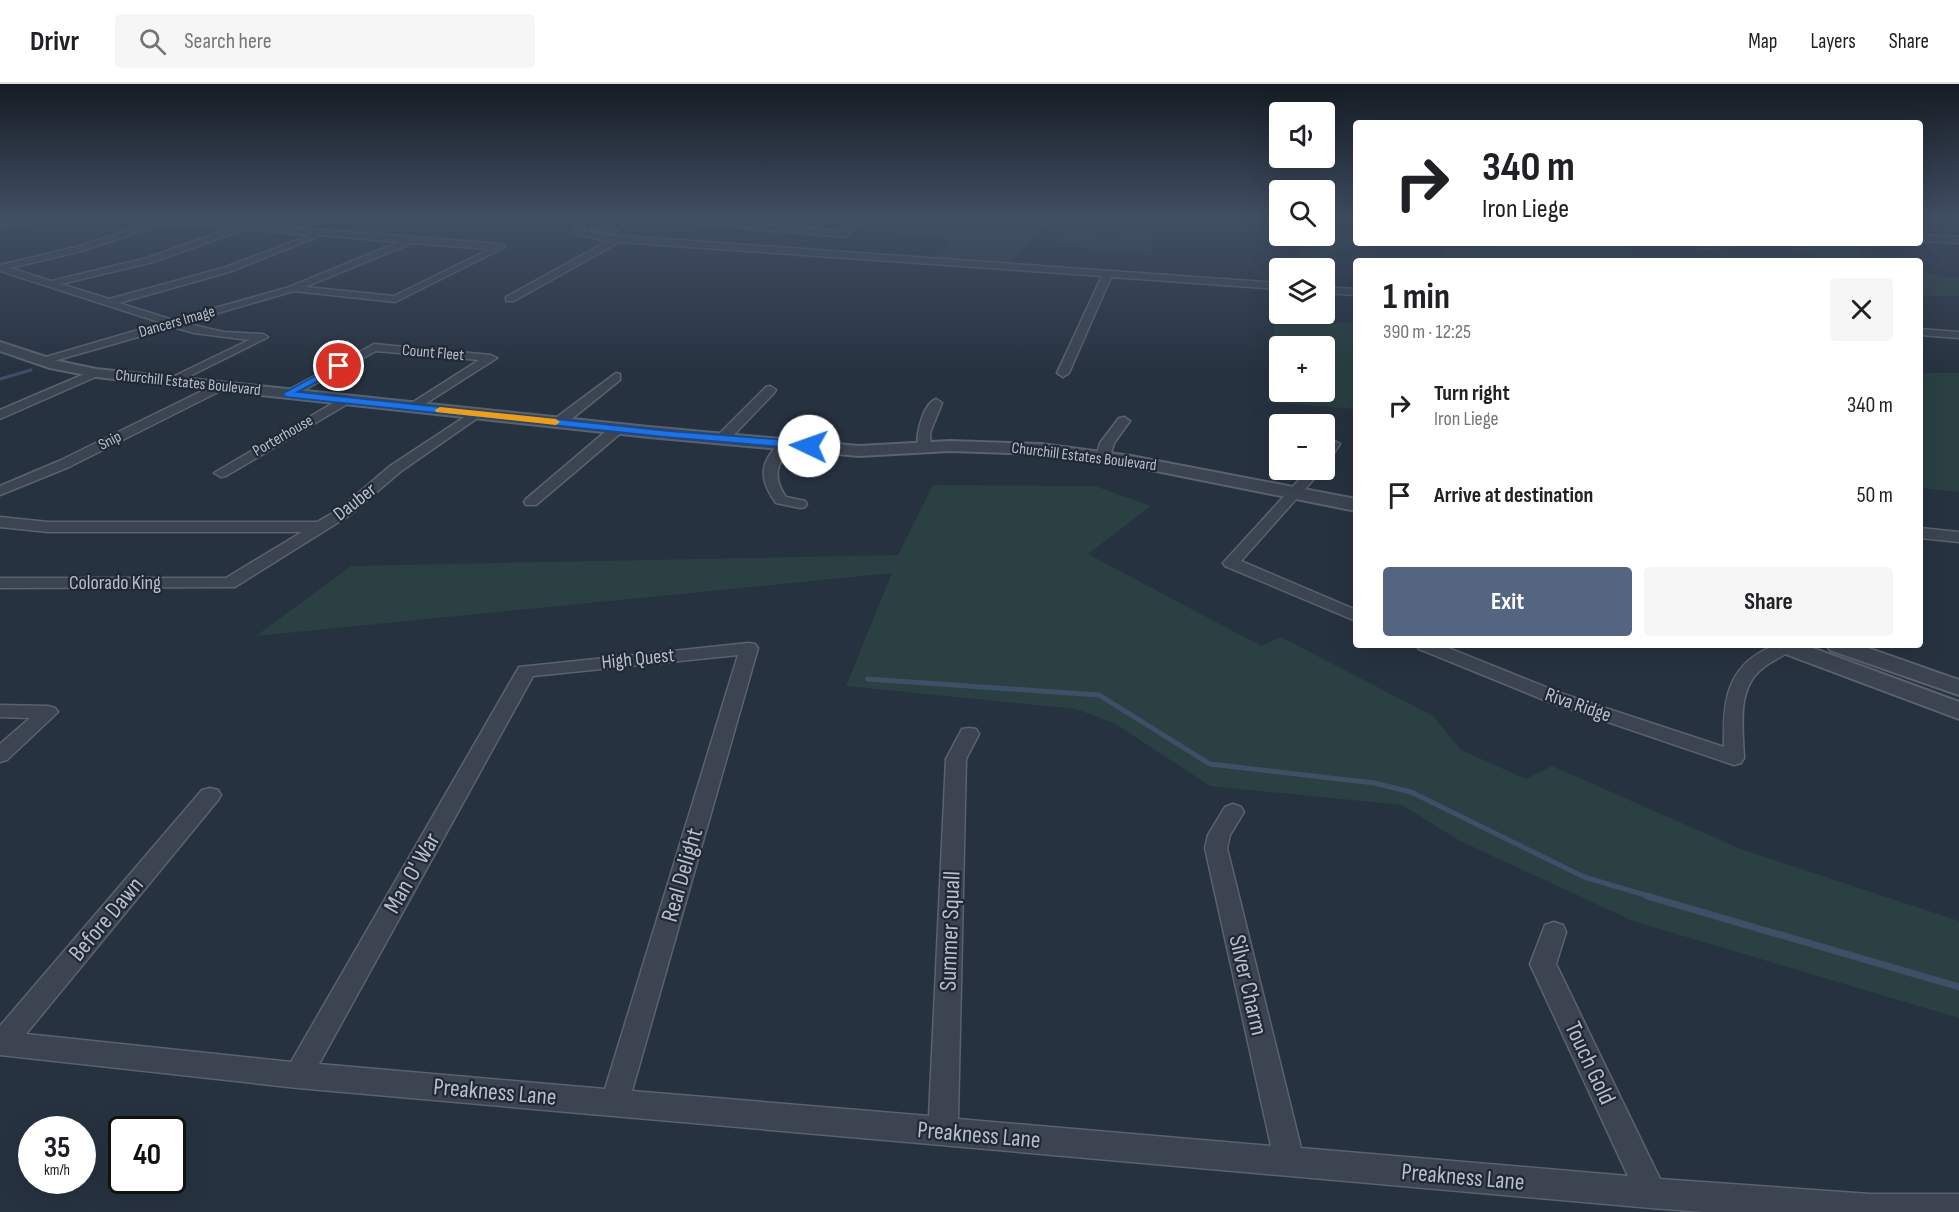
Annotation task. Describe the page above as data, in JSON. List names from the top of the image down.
{
  "streets": {
    "street": [
      "Dancers Image",
      "Count Fleet",
      "Churchill Estates Boulevard",
      "Porterhouse",
      "Snip",
      "Dauber",
      "Colorado King",
      "High Quest",
      "Riva Ridge",
      "Man O' War",
      "Real Delight",
      "Before Dawn",
      "Summer Squall",
      "Silver Charm",
      "Touch Gold",
      "Preakness Lane"
    ]
  },
  "crossings": [
    ["Dancers Image", "Churchill Estates Boulevard"],
    ["Count Fleet", "Churchill Estates Boulevard"],
    ["Churchill Estates Boulevard", "Porterhouse"],
    ["Churchill Estates Boulevard", "Snip"],
    ["Churchill Estates Boulevard", "Dauber"],
    ["Dauber", "Colorado King"],
    ["High Quest", "Man O' War"],
    ["High Quest", "Real Delight"],
    ["Man O' War", "Preakness Lane"],
    ["Real Delight", "Preakness Lane"],
    ["Before Dawn", "Preakness Lane"],
    ["Summer Squall", "Preakness Lane"],
    ["Silver Charm", "Preakness Lane"],
    ["Touch Gold", "Preakness Lane"]
  ],
  "page": {
    "header": "Drivr",
    "search": "Search here",
    "nav": ["Map", "Layers", "Share"],
    "map_buttons": ["+", "−"],
    "turn": ["340 m", "Iron Liege"],
    "heading": ["1 min", "390 m · 12:25"],
    "list": [
      {
        "name": "Turn right",
        "note": "Iron Liege",
        "value": "340 m"
      },
      {
        "name": "Arrive at destination",
        "value": "50 m"
      }
    ],
    "buttons": ["Exit", "Share"],
    "speed": "35 km/h",
    "limit": "40"
  }
}
